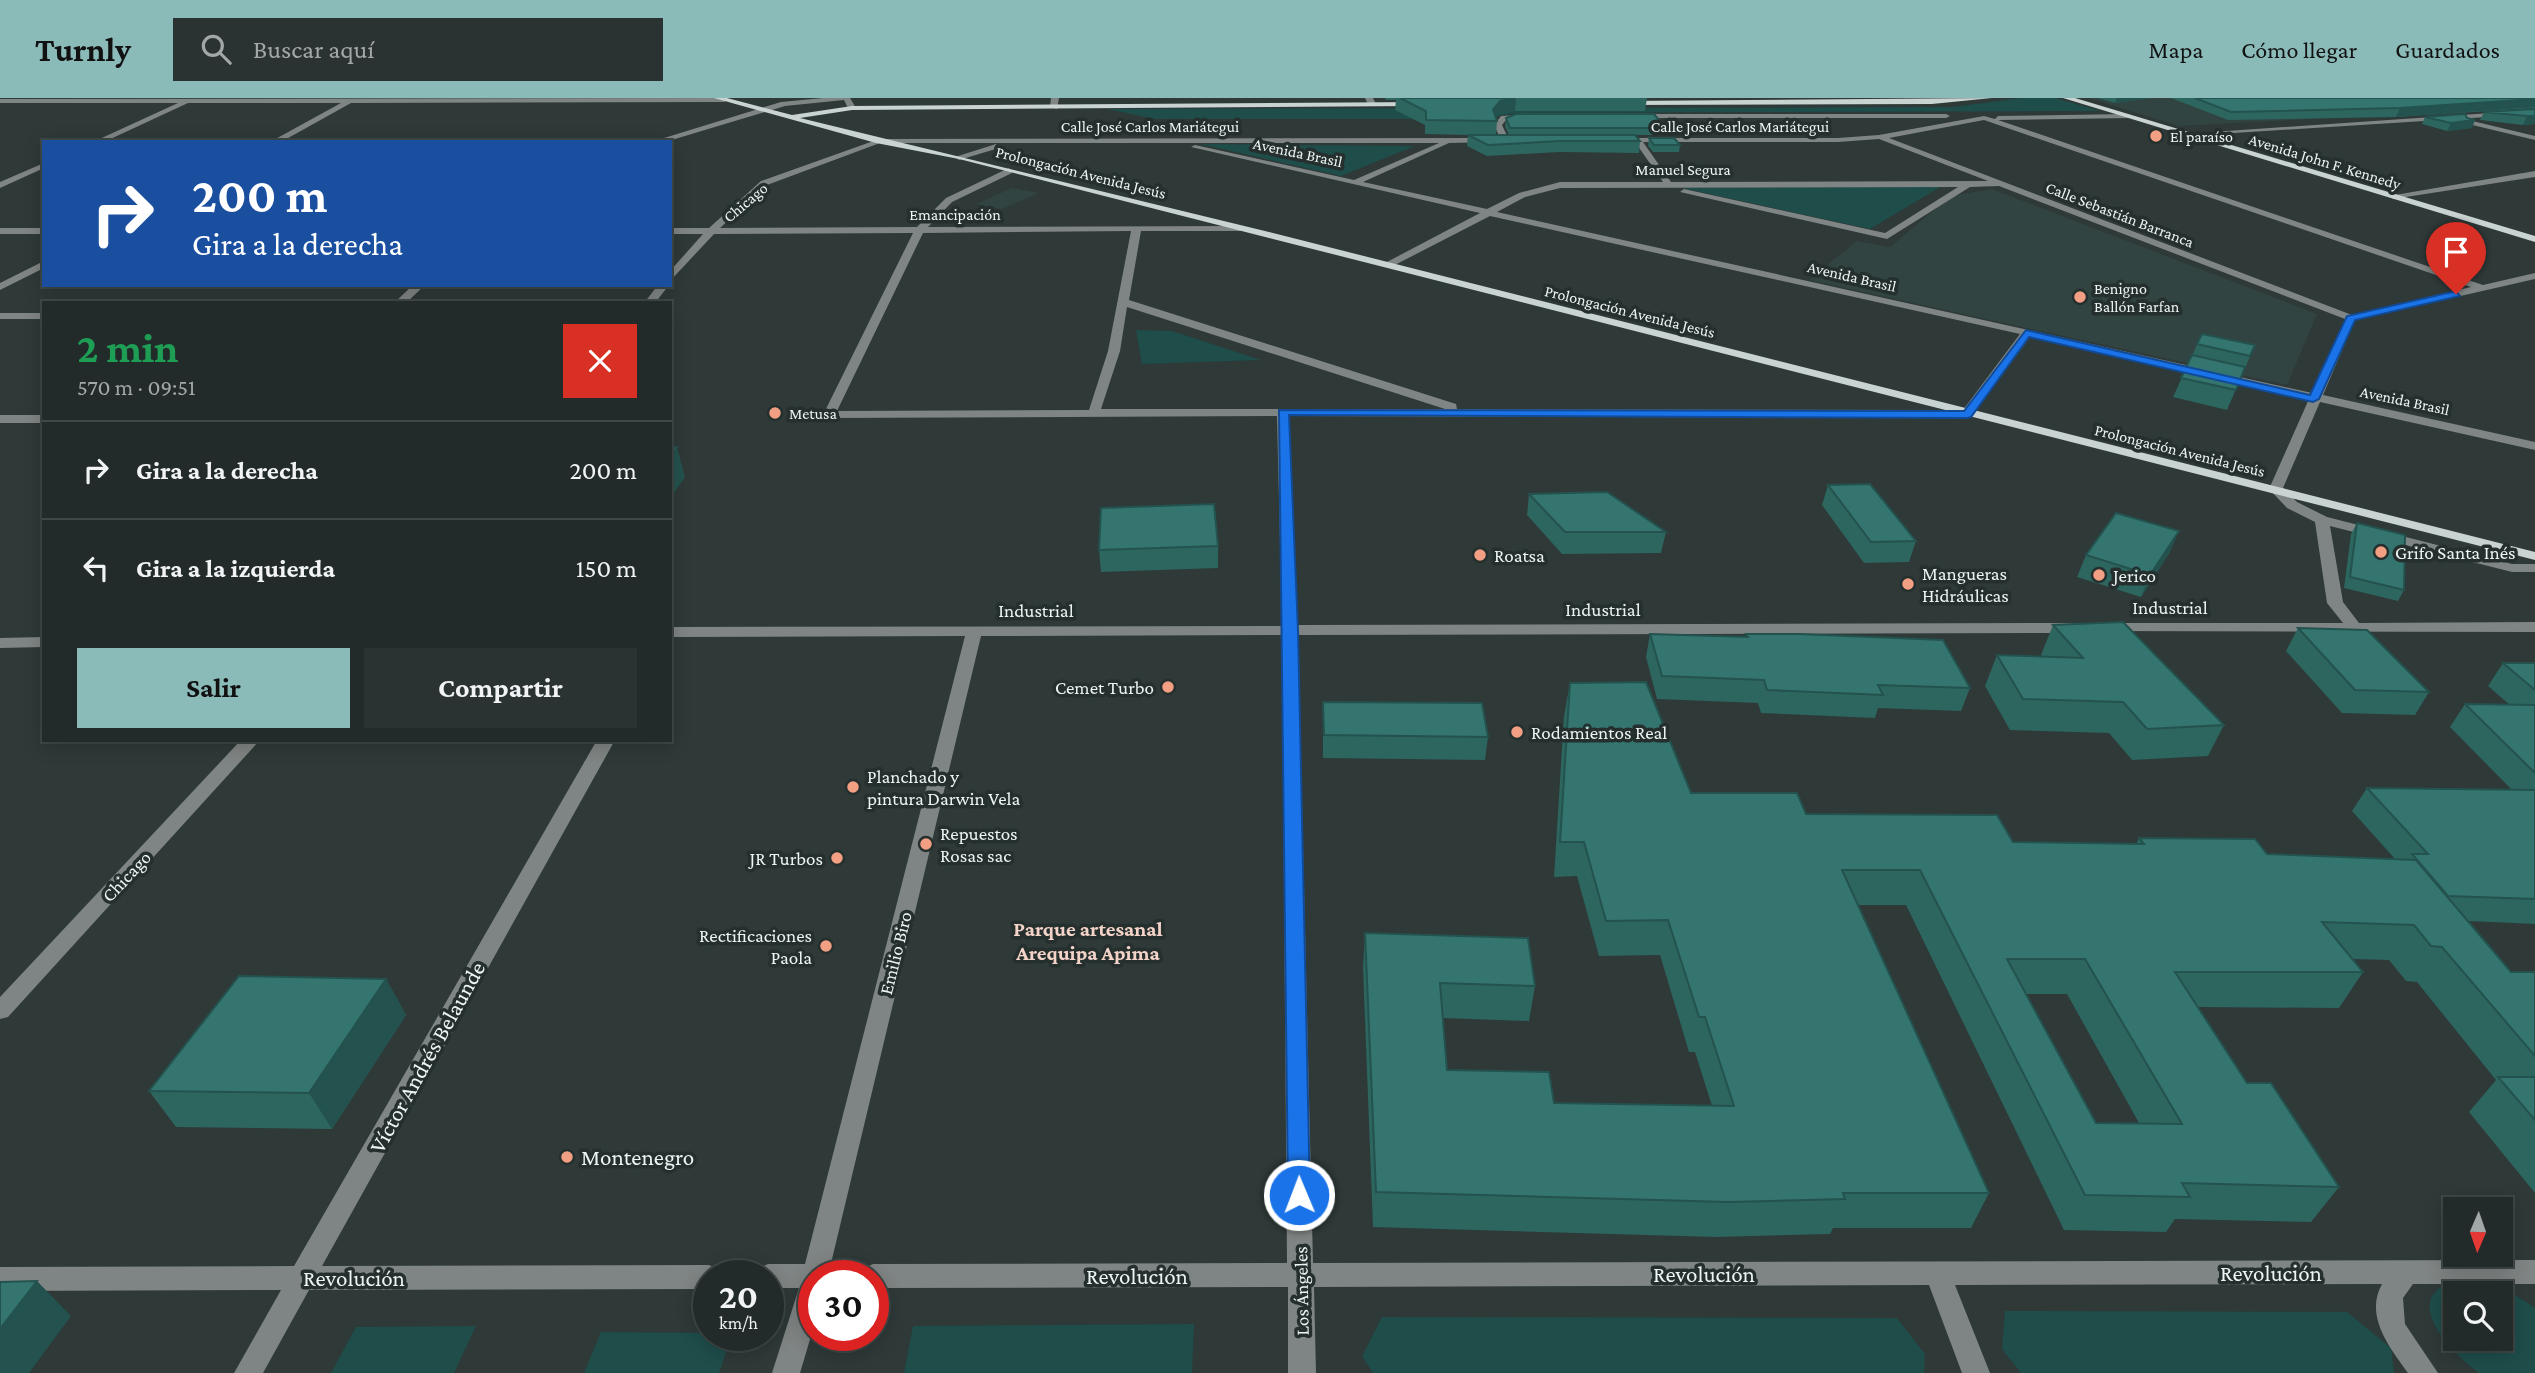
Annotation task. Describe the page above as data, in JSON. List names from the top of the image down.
{
  "streets": {
    "main road": ["Avenida John F. Kennedy", "Prolongación Avenida Jesús"],
    "street": [
      "Calle José Carlos Mariátegui",
      "Avenida Brasil",
      "Manuel Segura",
      "Chicago",
      "Emancipación",
      "Calle Sebastián Barranca",
      "Industrial",
      "Emilio Biro",
      "Víctor Andrés Belaunde",
      "Revolución",
      "Los Ángeles"
    ]
  },
  "crossings": [
    ["Calle José Carlos Mariátegui", "Avenida Brasil"],
    ["Calle José Carlos Mariátegui", "Prolongación Avenida Jesús"],
    ["Calle José Carlos Mariátegui", "Chicago"],
    ["Calle José Carlos Mariátegui", "Calle Sebastián Barranca"],
    ["Avenida Brasil", "Manuel Segura"],
    ["Manuel Segura", "Prolongación Avenida Jesús"],
    ["Manuel Segura", "Calle Sebastián Barranca"],
    ["Prolongación Avenida Jesús", "Chicago"],
    ["Prolongación Avenida Jesús", "Emancipación"],
    ["Chicago", "Emancipación"],
    ["Industrial", "Emilio Biro"],
    ["Industrial", "Los Ángeles"],
    ["Víctor Andrés Belaunde", "Revolución"],
    ["Revolución", "Los Ángeles"]
  ],
  "districts": ["Parque artesanal Arequipa Apima"],
  "places": [
    "El paraíso",
    "Benigno Ballón Farfan",
    "Metusa",
    "Grifo Santa Inés",
    "Roatsa",
    "Jerico",
    "Mangueras Hidráulicas",
    "Cemet Turbo",
    "Rodamientos Real",
    "Planchado y pintura Darwin Vela",
    "Repuestos Rosas sac",
    "JR Turbos",
    "Rectificaciones Paola",
    "Montenegro"
  ],
  "north": "bottom",
  "page": {
    "header": "Turnly",
    "search": "Buscar aquí",
    "nav": ["Mapa", "Cómo llegar", "Guardados"],
    "turn": ["200 m", "Gira a la derecha"],
    "heading": ["2 min", "570 m · 09:51"],
    "list": [
      {
        "name": "Gira a la derecha",
        "value": "200 m"
      },
      {
        "name": "Gira a la izquierda",
        "value": "150 m"
      }
    ],
    "buttons": ["Salir", "Compartir"],
    "speed": "20 km/h",
    "limit": "30"
  }
}
